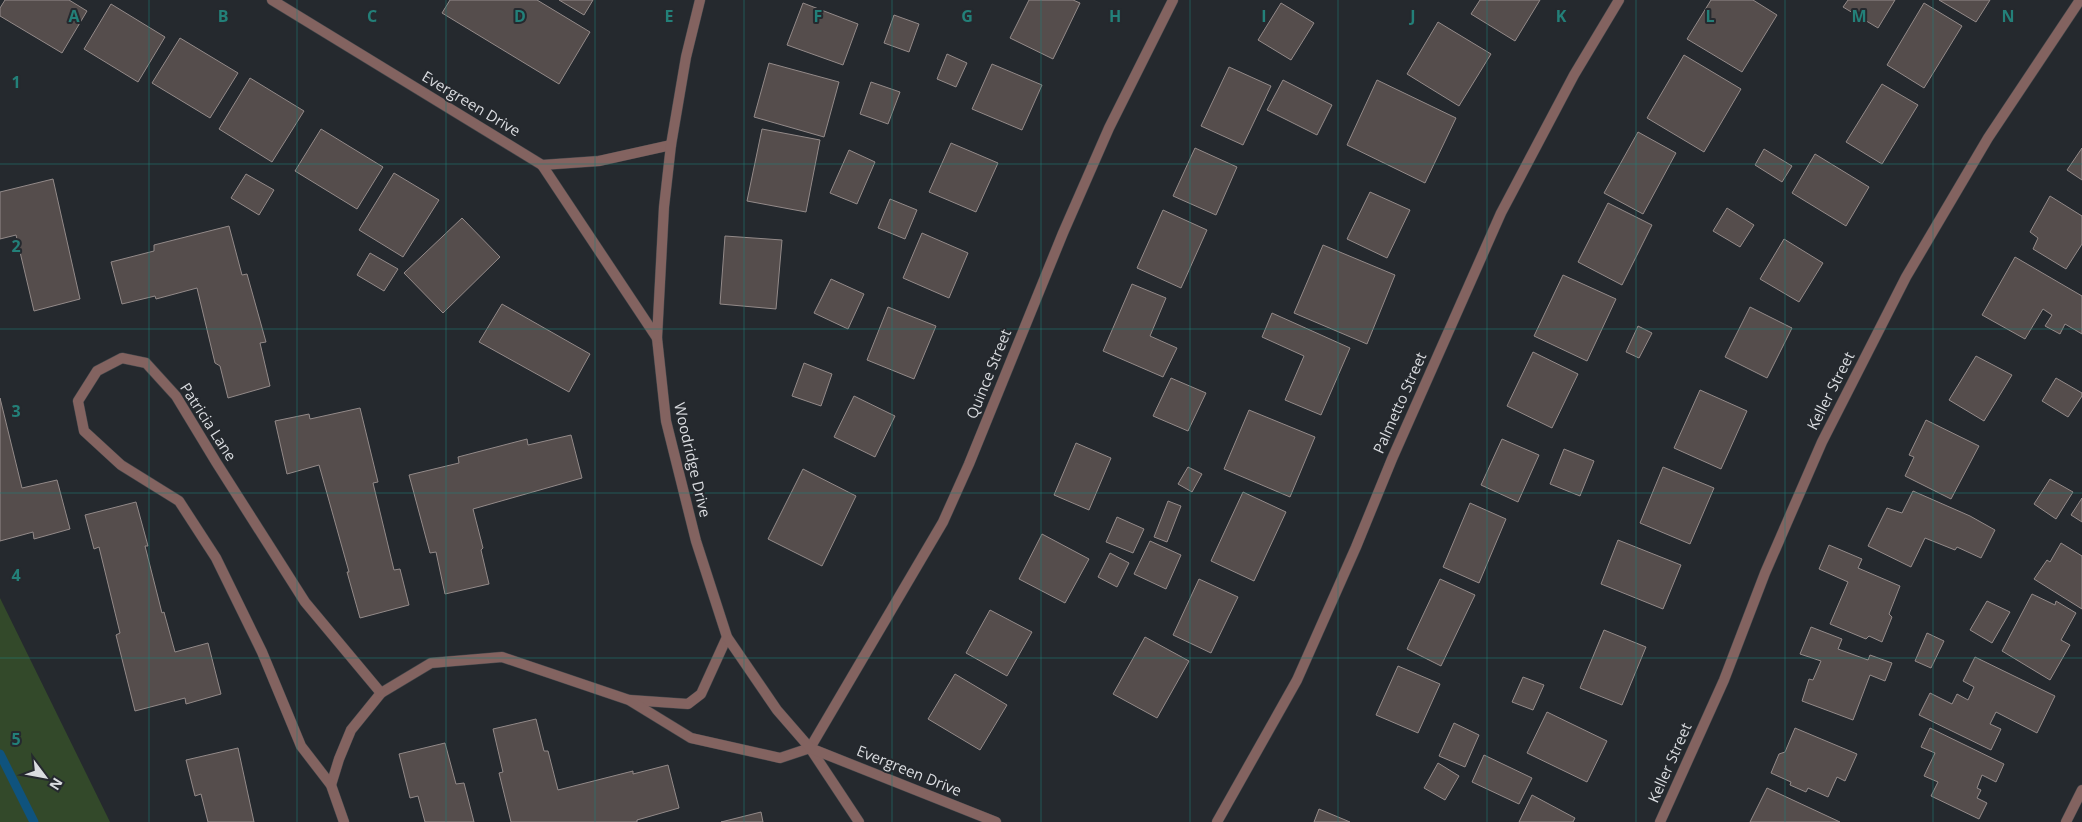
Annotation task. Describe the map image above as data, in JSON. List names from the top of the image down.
{
  "streets": {
    "street": [
      "Evergreen Drive",
      "Quince Street",
      "Keller Street",
      "Palmetto Street",
      "Patricia Lane",
      "Woodridge Drive"
    ]
  },
  "crossings": [
    ["Evergreen Drive", "Quince Street"],
    ["Evergreen Drive", "Woodridge Drive"],
    ["Quince Street", "Woodridge Drive"]
  ],
  "north": "bottom right",
  "grid": {
    "columns": [
      "A",
      "B",
      "C",
      "D",
      "E",
      "F",
      "G",
      "H",
      "I",
      "J",
      "K",
      "L",
      "M",
      "N"
    ],
    "rows": [
      "1",
      "2",
      "3",
      "4",
      "5"
    ]
  }
}
